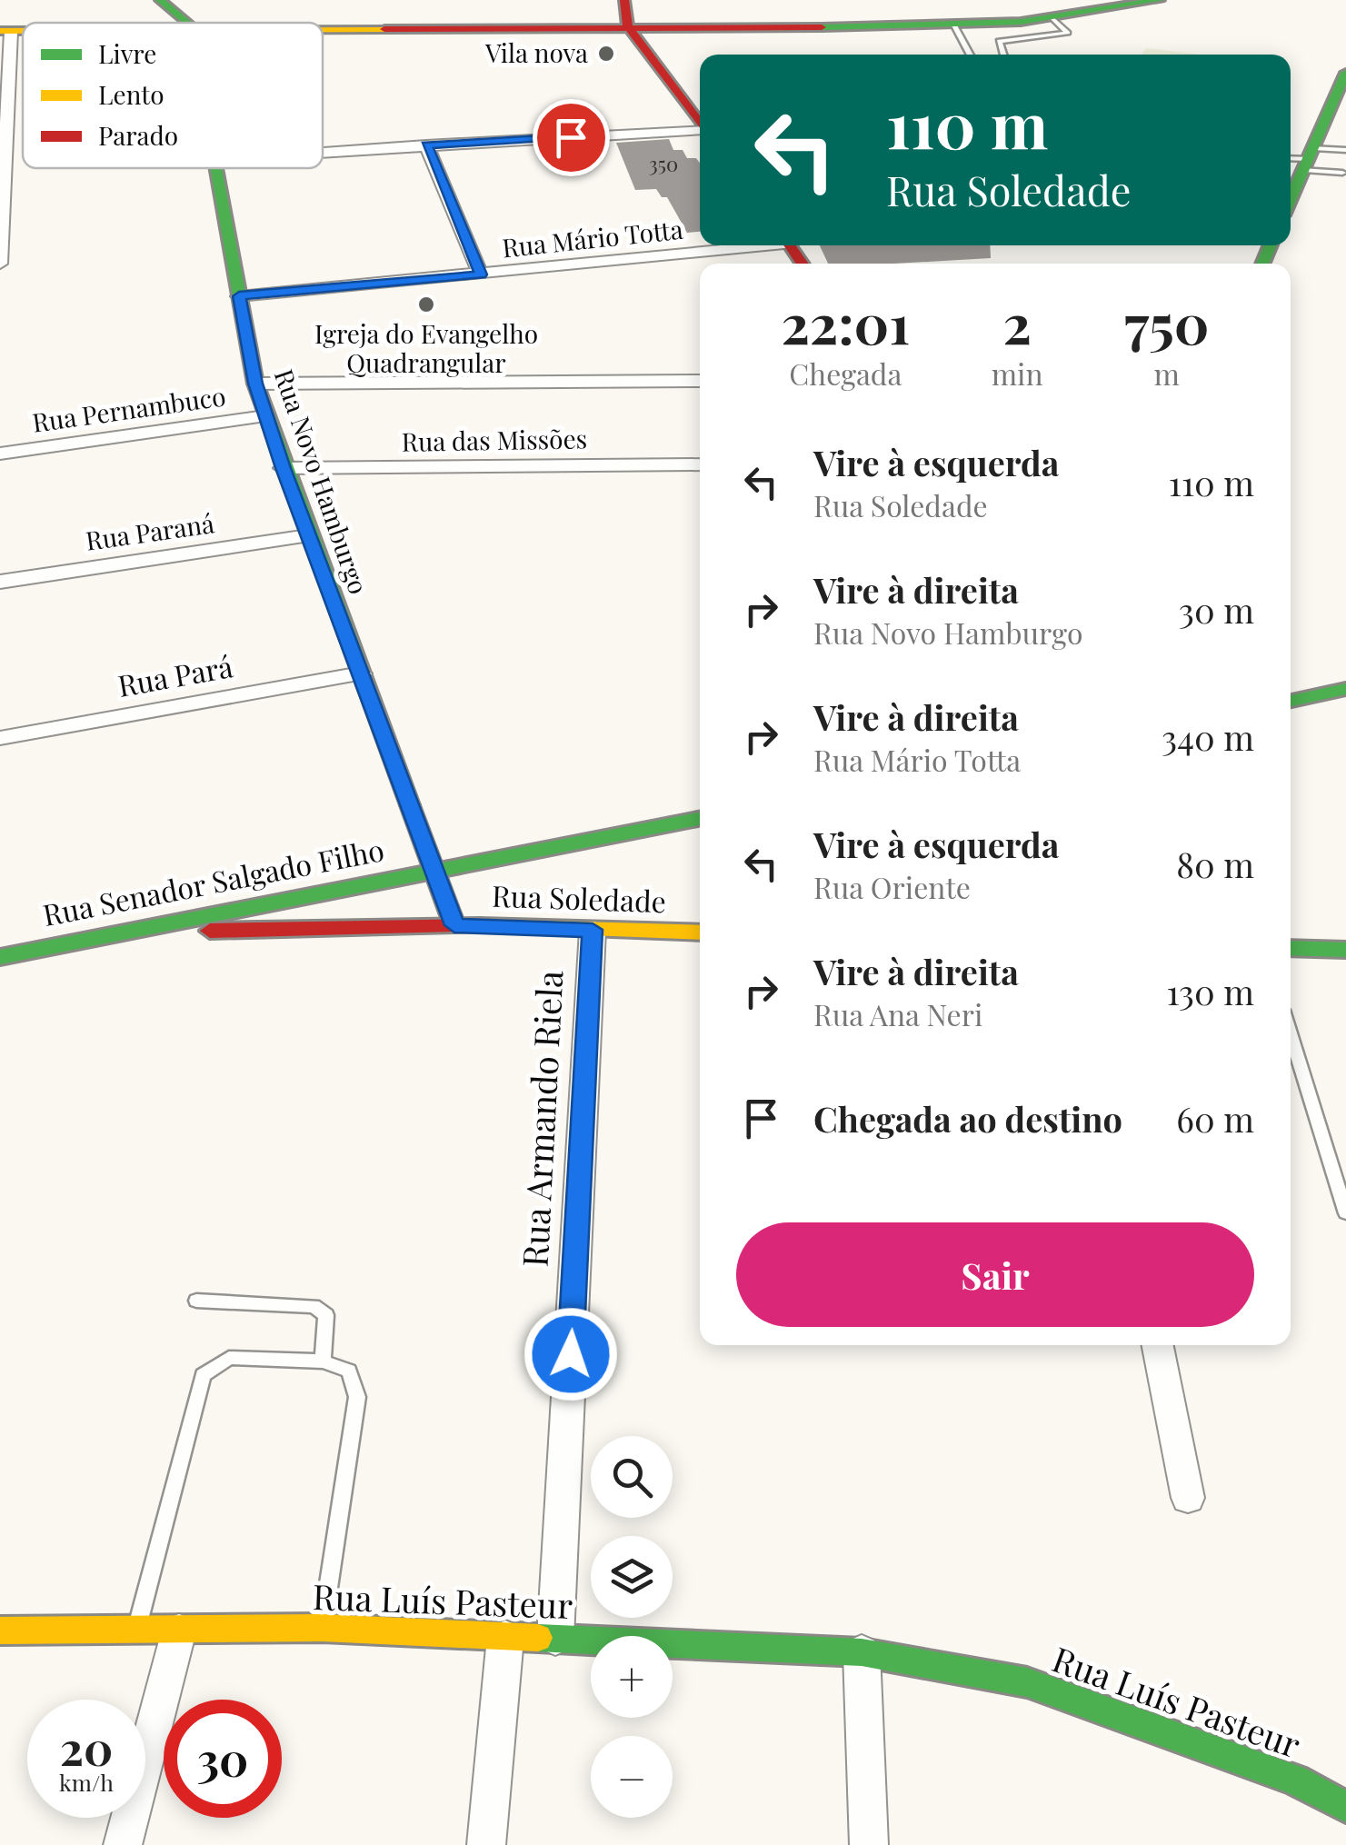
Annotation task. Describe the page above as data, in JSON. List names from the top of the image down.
{
  "streets": {
    "street": [
      "Rua Mário Totta",
      "Rua Pernambuco",
      "Rua das Missões",
      "Rua Novo Hamburgo",
      "Rua Paraná",
      "Rua Pará",
      "Rua Senador Salgado Filho",
      "Rua Soledade",
      "Rua Armando Riela",
      "Rua Luís Pasteur"
    ]
  },
  "crossings": [
    ["Rua Mário Totta", "Rua Novo Hamburgo"],
    ["Rua Pernambuco", "Rua Novo Hamburgo"],
    ["Rua das Missões", "Rua Novo Hamburgo"],
    ["Rua Novo Hamburgo", "Rua Paraná"],
    ["Rua Novo Hamburgo", "Rua Pará"],
    ["Rua Novo Hamburgo", "Rua Senador Salgado Filho"],
    ["Rua Novo Hamburgo", "Rua Soledade"],
    ["Rua Senador Salgado Filho", "Rua Soledade"],
    ["Rua Soledade", "Rua Armando Riela"],
    ["Rua Armando Riela", "Rua Luís Pasteur"]
  ],
  "places": ["Vila nova", "Igreja do Evangelho Quadrangular"],
  "house_numbers": ["350"],
  "legend": ["Livre", "Lento", "Parado"],
  "page": {
    "turn": ["110 m", "Rua Soledade"],
    "eta": [
      "22:01",
      "Chegada",
      "2",
      "min",
      "750",
      "m"
    ],
    "list": [
      {
        "name": "Vire à esquerda",
        "note": "Rua Soledade",
        "value": "110 m"
      },
      {
        "name": "Vire à direita",
        "note": "Rua Novo Hamburgo",
        "value": "30 m"
      },
      {
        "name": "Vire à direita",
        "note": "Rua Mário Totta",
        "value": "340 m"
      },
      {
        "name": "Vire à esquerda",
        "note": "Rua Oriente",
        "value": "80 m"
      },
      {
        "name": "Vire à direita",
        "note": "Rua Ana Neri",
        "value": "130 m"
      },
      {
        "name": "Chegada ao destino",
        "value": "60 m"
      }
    ],
    "buttons": "Sair",
    "map_buttons": ["+", "−"],
    "speed": "20 km/h",
    "limit": "30"
  }
}
